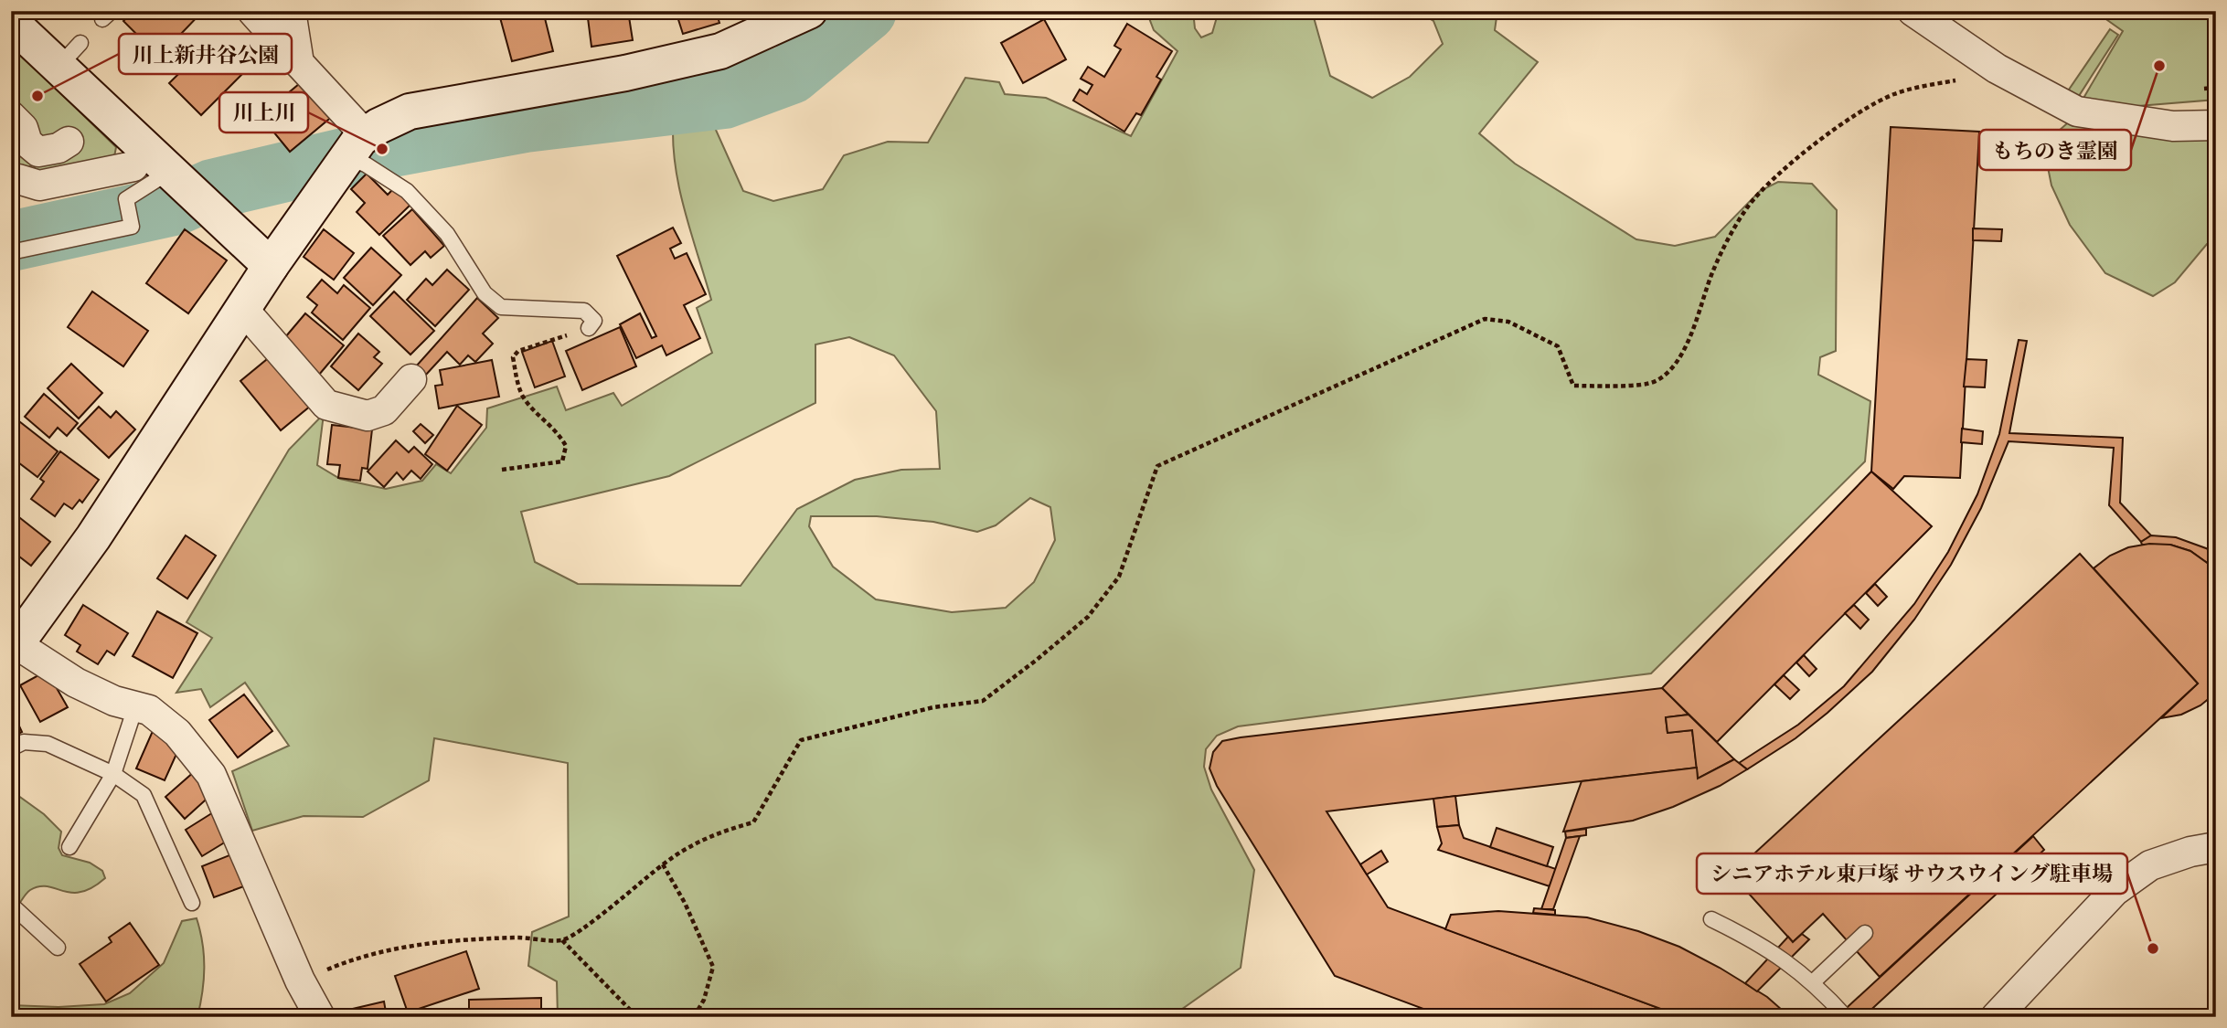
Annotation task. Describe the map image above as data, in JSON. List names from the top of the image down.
{
  "places": [
    "もちのき霊園",
    "川上新井谷公園",
    "川上川",
    "シニアホテル東戸塚 サウスウイング駐車場"
  ]
}
